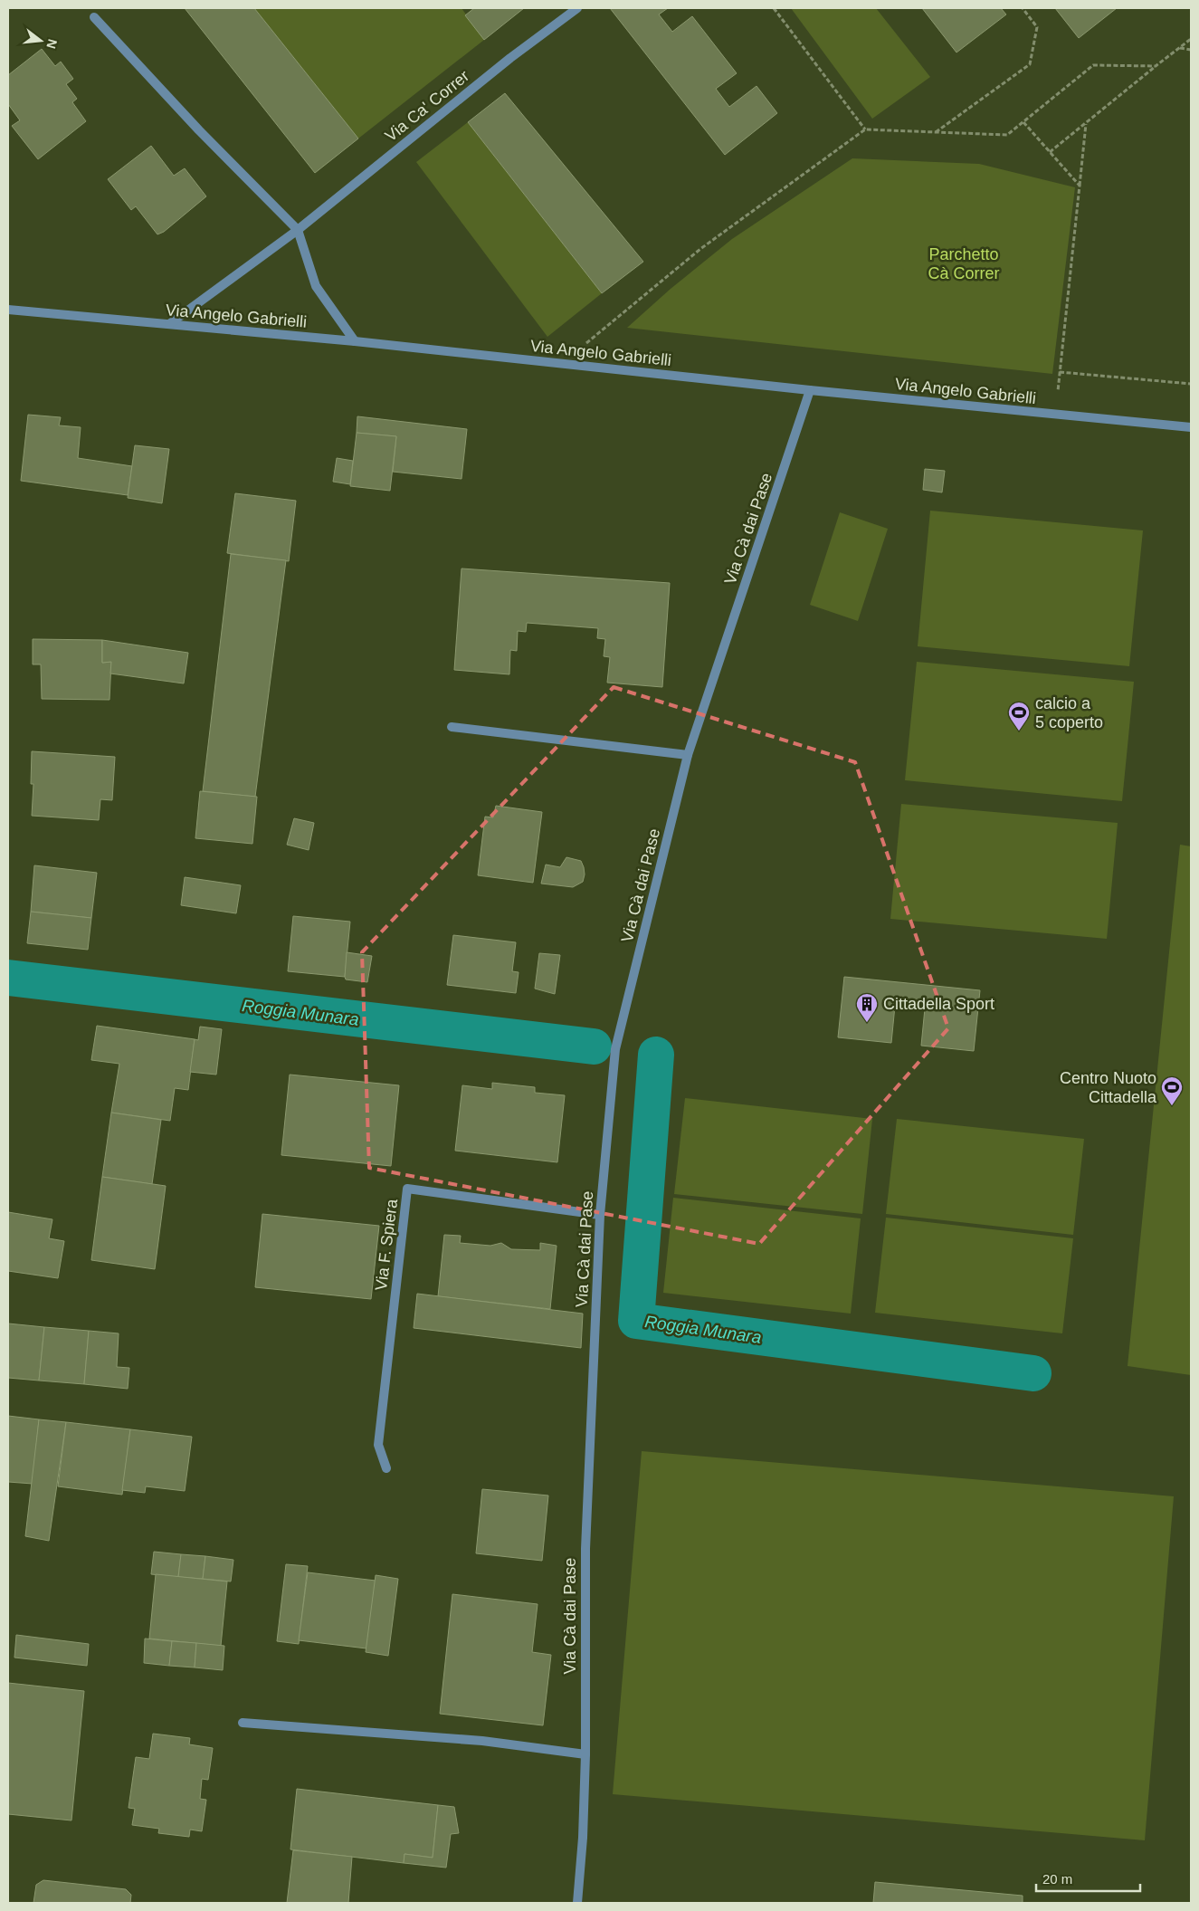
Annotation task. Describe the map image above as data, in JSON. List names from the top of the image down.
{
  "streets": {
    "street": [
      "Via Ca' Correr",
      "Via Angelo Gabrielli",
      "Via Cà dai Pase",
      "Via F. Spiera"
    ]
  },
  "crossings": [
    ["Via Ca' Correr", "Via Angelo Gabrielli"],
    ["Via Angelo Gabrielli", "Via Cà dai Pase"],
    ["Via Cà dai Pase", "Via F. Spiera"]
  ],
  "water": ["Roggia Munara"],
  "parks": ["Parchetto Cà Correr"],
  "places": {
    "sports": ["calcio a 5 coperto", "Centro Nuoto Cittadella"],
    "building": ["Cittadella Sport"]
  },
  "scale_bar": "20 m",
  "north": "right"
}
